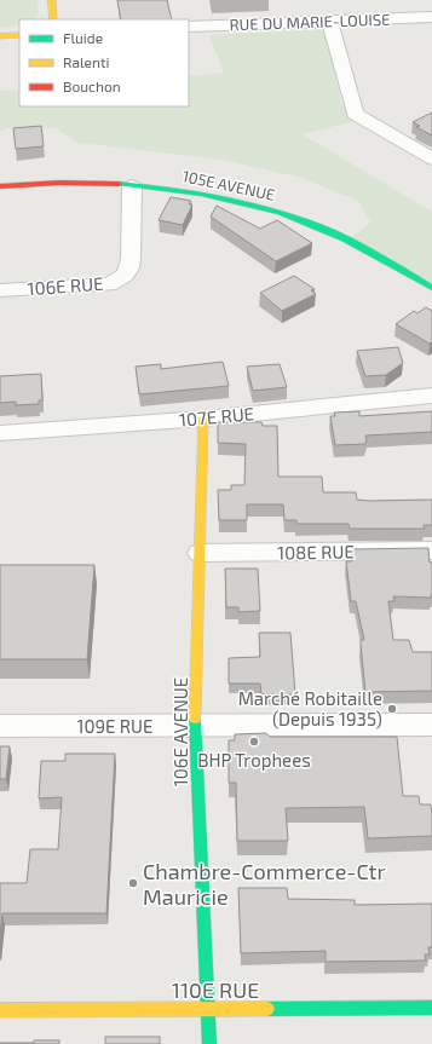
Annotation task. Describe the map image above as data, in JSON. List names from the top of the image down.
{
  "streets": {
    "street": [
      "RUE DU MARIE-LOUISE",
      "105E AVENUE",
      "106E RUE",
      "107E RUE",
      "108E RUE",
      "109E RUE",
      "106E AVENUE",
      "110E RUE"
    ]
  },
  "crossings": [
    ["105E AVENUE", "106E RUE"],
    ["107E RUE", "106E AVENUE"],
    ["108E RUE", "106E AVENUE"],
    ["109E RUE", "106E AVENUE"],
    ["106E AVENUE", "110E RUE"]
  ],
  "places": ["Marché Robitaille (Depuis 1935)", "BHP Trophees", "Chambre-Commerce-Ctr Mauricie"],
  "legend": ["Fluide", "Ralenti", "Bouchon"]
}
